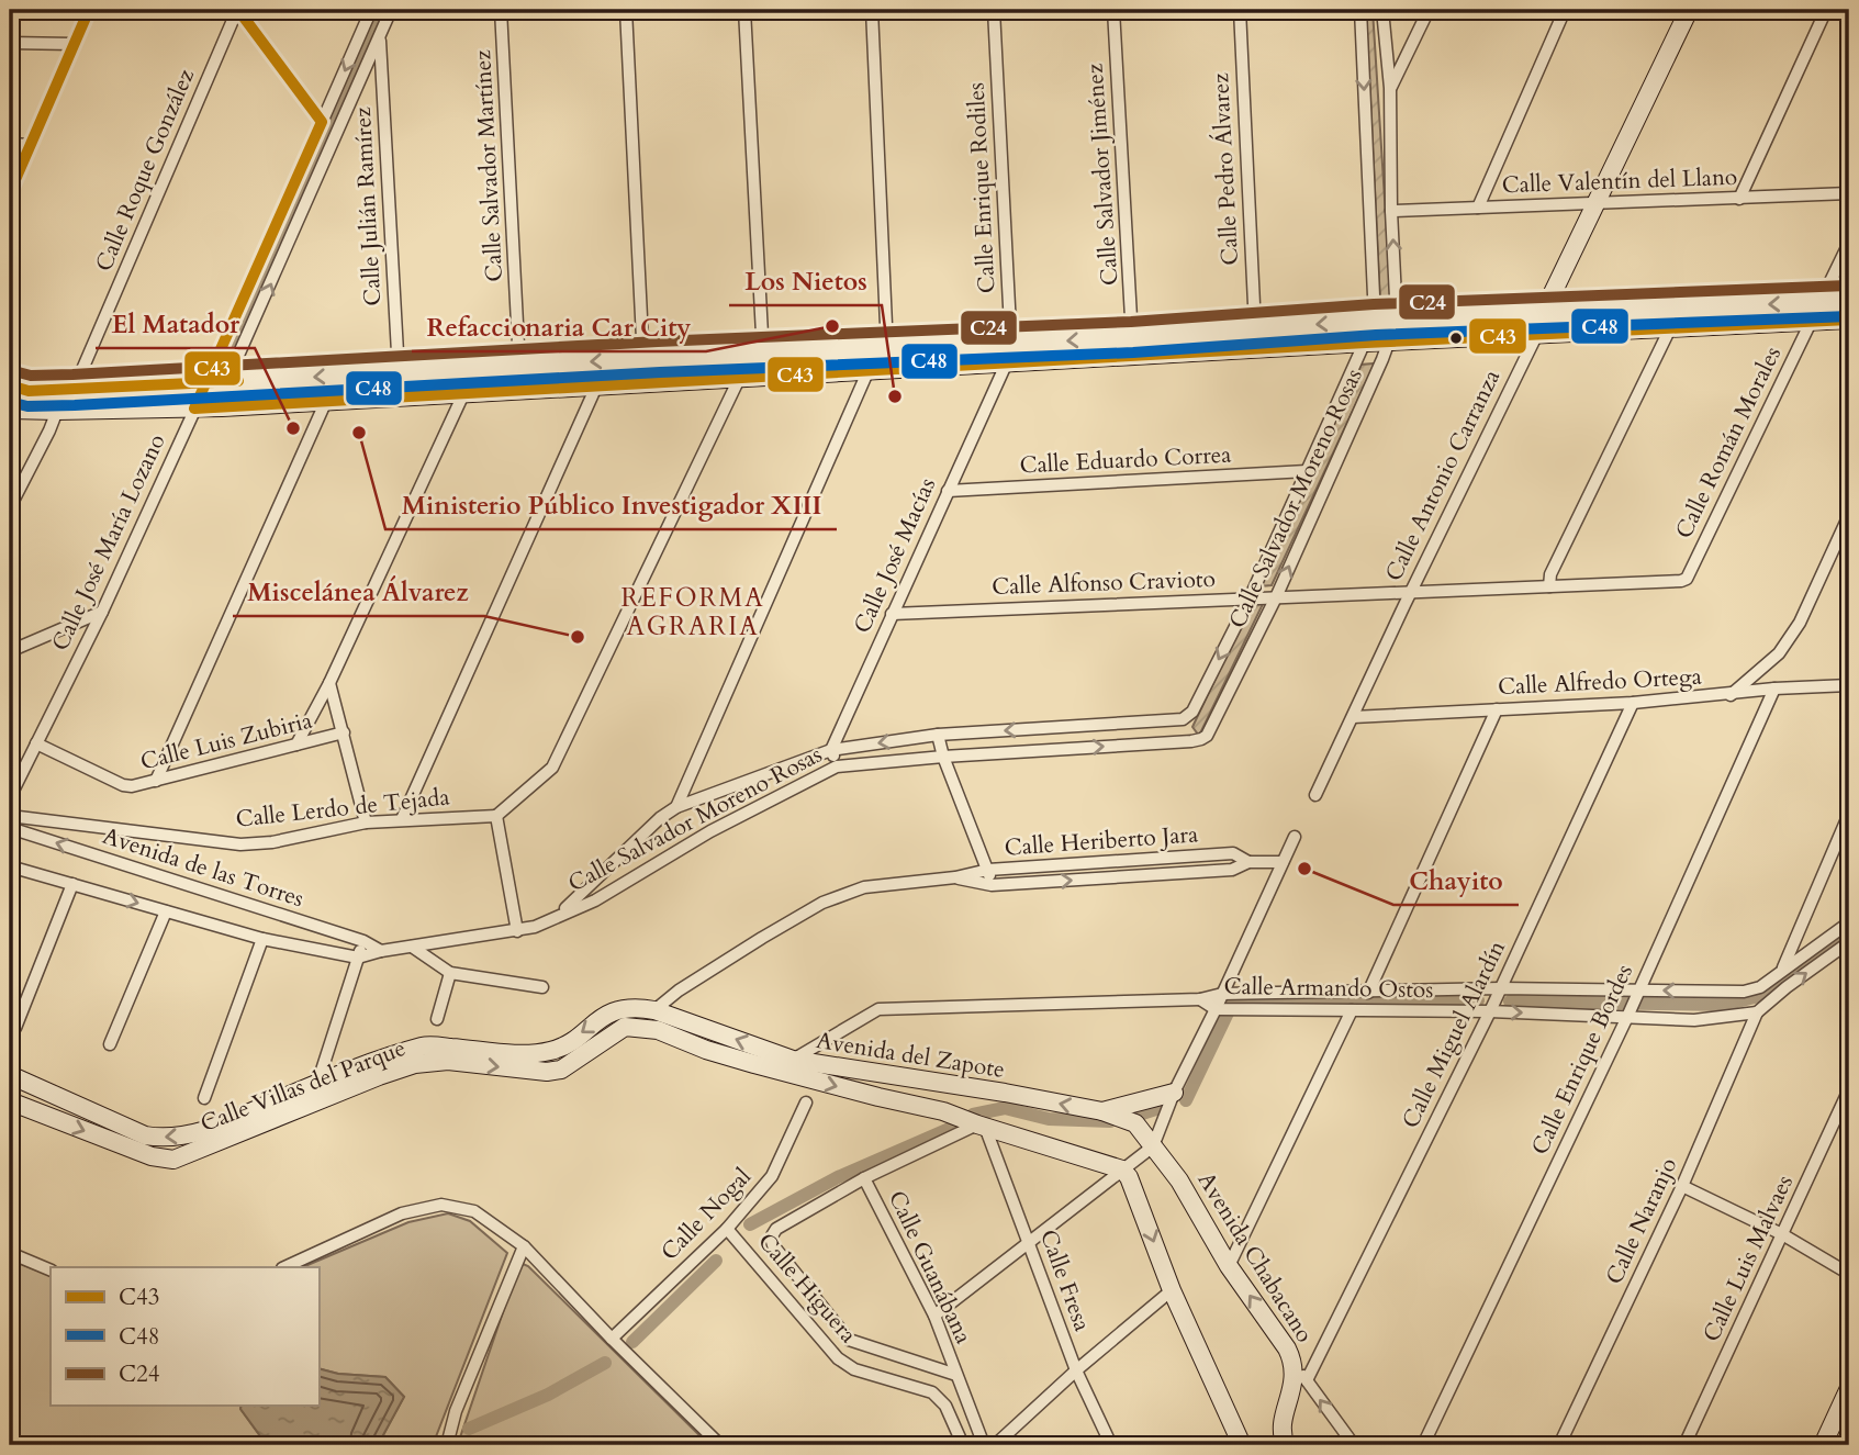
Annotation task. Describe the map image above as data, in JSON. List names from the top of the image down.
{
  "streets": {
    "main road": [
      "Calle Antonio Carranza",
      "Avenida del Zapote",
      "Calle Villas del Parque",
      "Avenida Chabacano"
    ],
    "street": [
      "Calle Salvador Martínez",
      "Calle Pedro Álvarez",
      "Calle Roque González",
      "Calle Salvador Jiménez",
      "Calle Valentín del Llano",
      "Calle Enrique Rodiles",
      "Calle Julián Ramírez",
      "Calle Román Morales",
      "Calle Eduardo Correa",
      "Calle Salvador Moreno Rosas",
      "Calle José María Lozano",
      "Calle José Macías",
      "Calle Alfonso Cravioto",
      "Calle Alfredo Ortega",
      "Calle Luis Zubiria",
      "Calle Lerdo de Tejada",
      "Calle Heriberto Jara",
      "Avenida de las Torres",
      "Calle Armando Ostos",
      "Calle Miguel Alardín",
      "Calle Enrique Bordes",
      "Calle Nogal",
      "Calle Naranjo",
      "Calle Luis Malvaes",
      "Calle Guanábana",
      "Calle Fresa",
      "Calle Higuera"
    ]
  },
  "crossings": [
    ["Calle Valentín del Llano", "Calle Antonio Carranza"],
    ["Calle Valentín del Llano", "Calle Salvador Moreno Rosas"],
    ["Calle Enrique Rodiles", "Calle José Macías"],
    ["Calle Román Morales", "Calle Alfonso Cravioto"],
    ["Calle Eduardo Correa", "Calle Salvador Moreno Rosas"],
    ["Calle Eduardo Correa", "Calle José Macías"],
    ["Calle Antonio Carranza", "Calle Alfonso Cravioto"],
    ["Calle Antonio Carranza", "Calle Alfredo Ortega"],
    ["Calle Salvador Moreno Rosas", "Calle José Macías"],
    ["Calle Salvador Moreno Rosas", "Calle Alfonso Cravioto"],
    ["Calle Salvador Moreno Rosas", "Avenida de las Torres"],
    ["Calle José María Lozano", "Calle Luis Zubiria"],
    ["Calle José Macías", "Calle Alfonso Cravioto"],
    ["Calle Alfredo Ortega", "Calle Miguel Alardín"],
    ["Calle Alfredo Ortega", "Calle Enrique Bordes"],
    ["Calle Heriberto Jara", "Avenida del Zapote"],
    ["Calle Heriberto Jara", "Calle Villas del Parque"],
    ["Calle Armando Ostos", "Calle Miguel Alardín"],
    ["Calle Armando Ostos", "Avenida del Zapote"],
    ["Calle Armando Ostos", "Calle Enrique Bordes"],
    ["Calle Armando Ostos", "Calle Naranjo"],
    ["Avenida del Zapote", "Calle Villas del Parque"],
    ["Avenida del Zapote", "Avenida Chabacano"],
    ["Avenida del Zapote", "Calle Fresa"],
    ["Calle Nogal", "Calle Higuera"],
    ["Calle Guanábana", "Calle Higuera"]
  ],
  "districts": ["REFORMA AGRARIA"],
  "places": [
    "Refaccionaria Car City",
    "Los Nietos",
    "El Matador",
    "Ministerio Público Investigador XIII",
    "Miscelánea Álvarez",
    "Chayito"
  ],
  "lines": ["transit line C43", "transit line C24", "transit line C48"],
  "legend": ["C43", "C48", "C24"]
}
